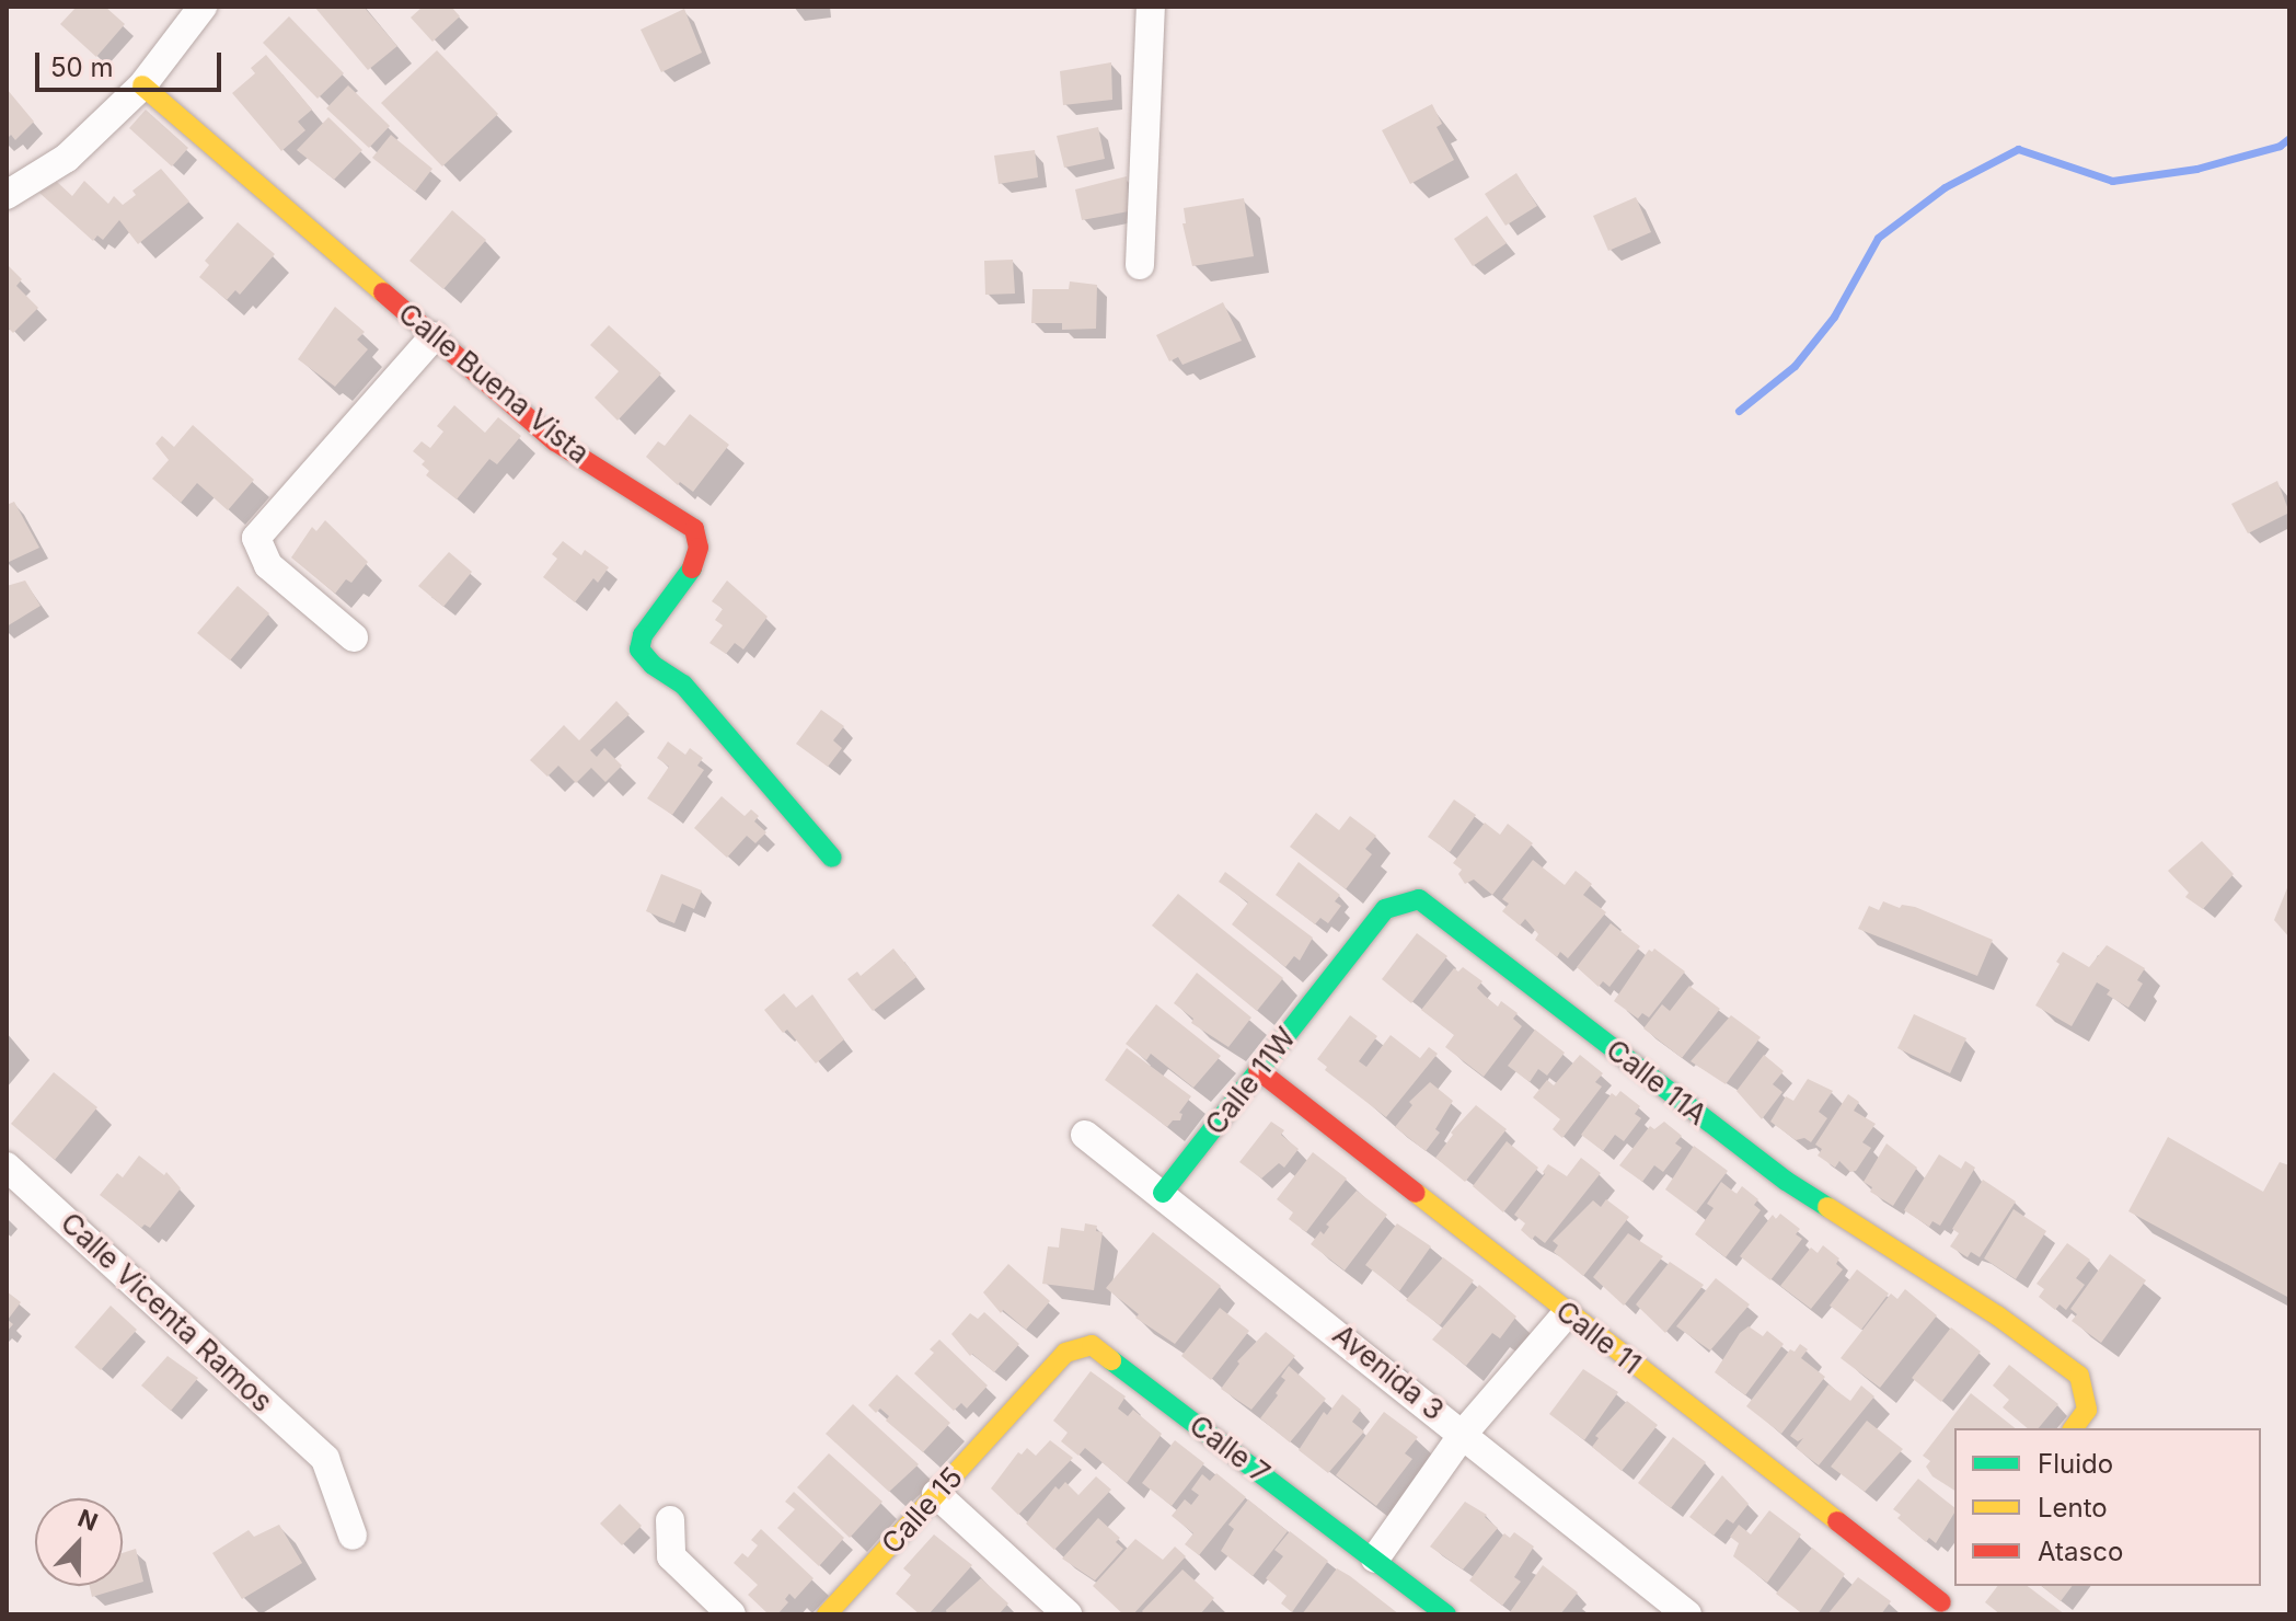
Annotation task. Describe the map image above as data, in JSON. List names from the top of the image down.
{
  "streets": {
    "street": [
      "Calle Buena Vista",
      "Calle 11W",
      "Calle 11A",
      "Calle Vicenta Ramos",
      "Calle 11",
      "Avenida 3",
      "Calle 7",
      "Calle 15"
    ]
  },
  "crossings": [
    ["Calle 11W", "Calle 11A"],
    ["Calle 11W", "Calle 11"],
    ["Calle 11W", "Avenida 3"],
    ["Calle 7", "Calle 15"]
  ],
  "legend": ["Fluido", "Lento", "Atasco"],
  "scale_bar": "50 m",
  "north": "top"
}
